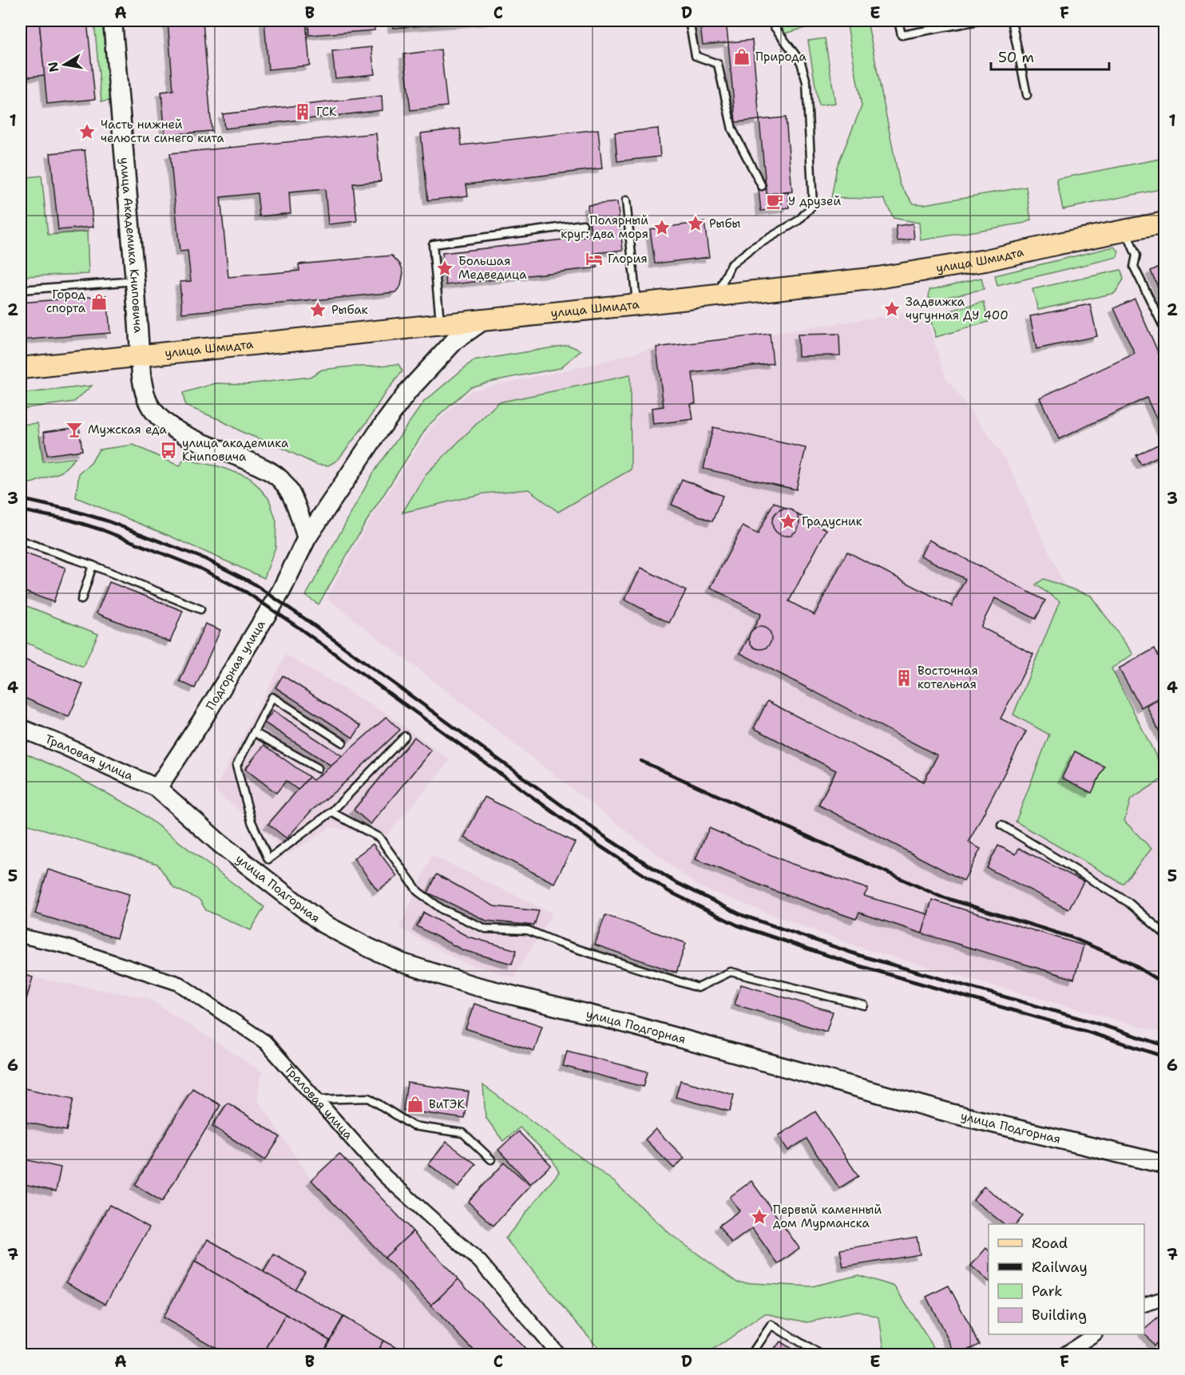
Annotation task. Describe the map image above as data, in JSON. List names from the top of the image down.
{
  "streets": {
    "main road": [
      "улица Академика Книповича",
      "улица Шмидта",
      "Подгорная улица",
      "улица Подгорная"
    ],
    "street": ["Траловая улица"]
  },
  "crossings": [
    ["улица Академика Книповича", "улица Шмидта"],
    ["улица Шмидта", "Подгорная улица"],
    ["Подгорная улица", "Траловая улица"],
    ["Подгорная улица", "улица Подгорная"],
    ["Траловая улица", "улица Подгорная"]
  ],
  "places": {
    "shop": ["Природа", "Город спорта", "ВиТЭК"],
    "building": ["ГСК", "Восточная котельная"],
    "place": [
      "Часть нижней челюсти синего кита",
      "Рыбы",
      "Полярный круг: два моря",
      "Большая Медведица",
      "Задвижка чугунная ДУ 400",
      "Рыбак",
      "Градусник",
      "Первый каменный дом Мурманска"
    ],
    "cafe": ["У друзей"],
    "hotel": ["Глория"],
    "bar": ["Мужская еда"],
    "bus stop": ["улица академика Книповича"]
  },
  "legend": [
    "Road",
    "Railway",
    "Park",
    "Building"
  ],
  "scale_bar": "50 m",
  "north": "left",
  "grid": {
    "columns": [
      "A",
      "B",
      "C",
      "D",
      "E",
      "F"
    ],
    "rows": [
      "1",
      "2",
      "3",
      "4",
      "5",
      "6",
      "7"
    ]
  }
}
